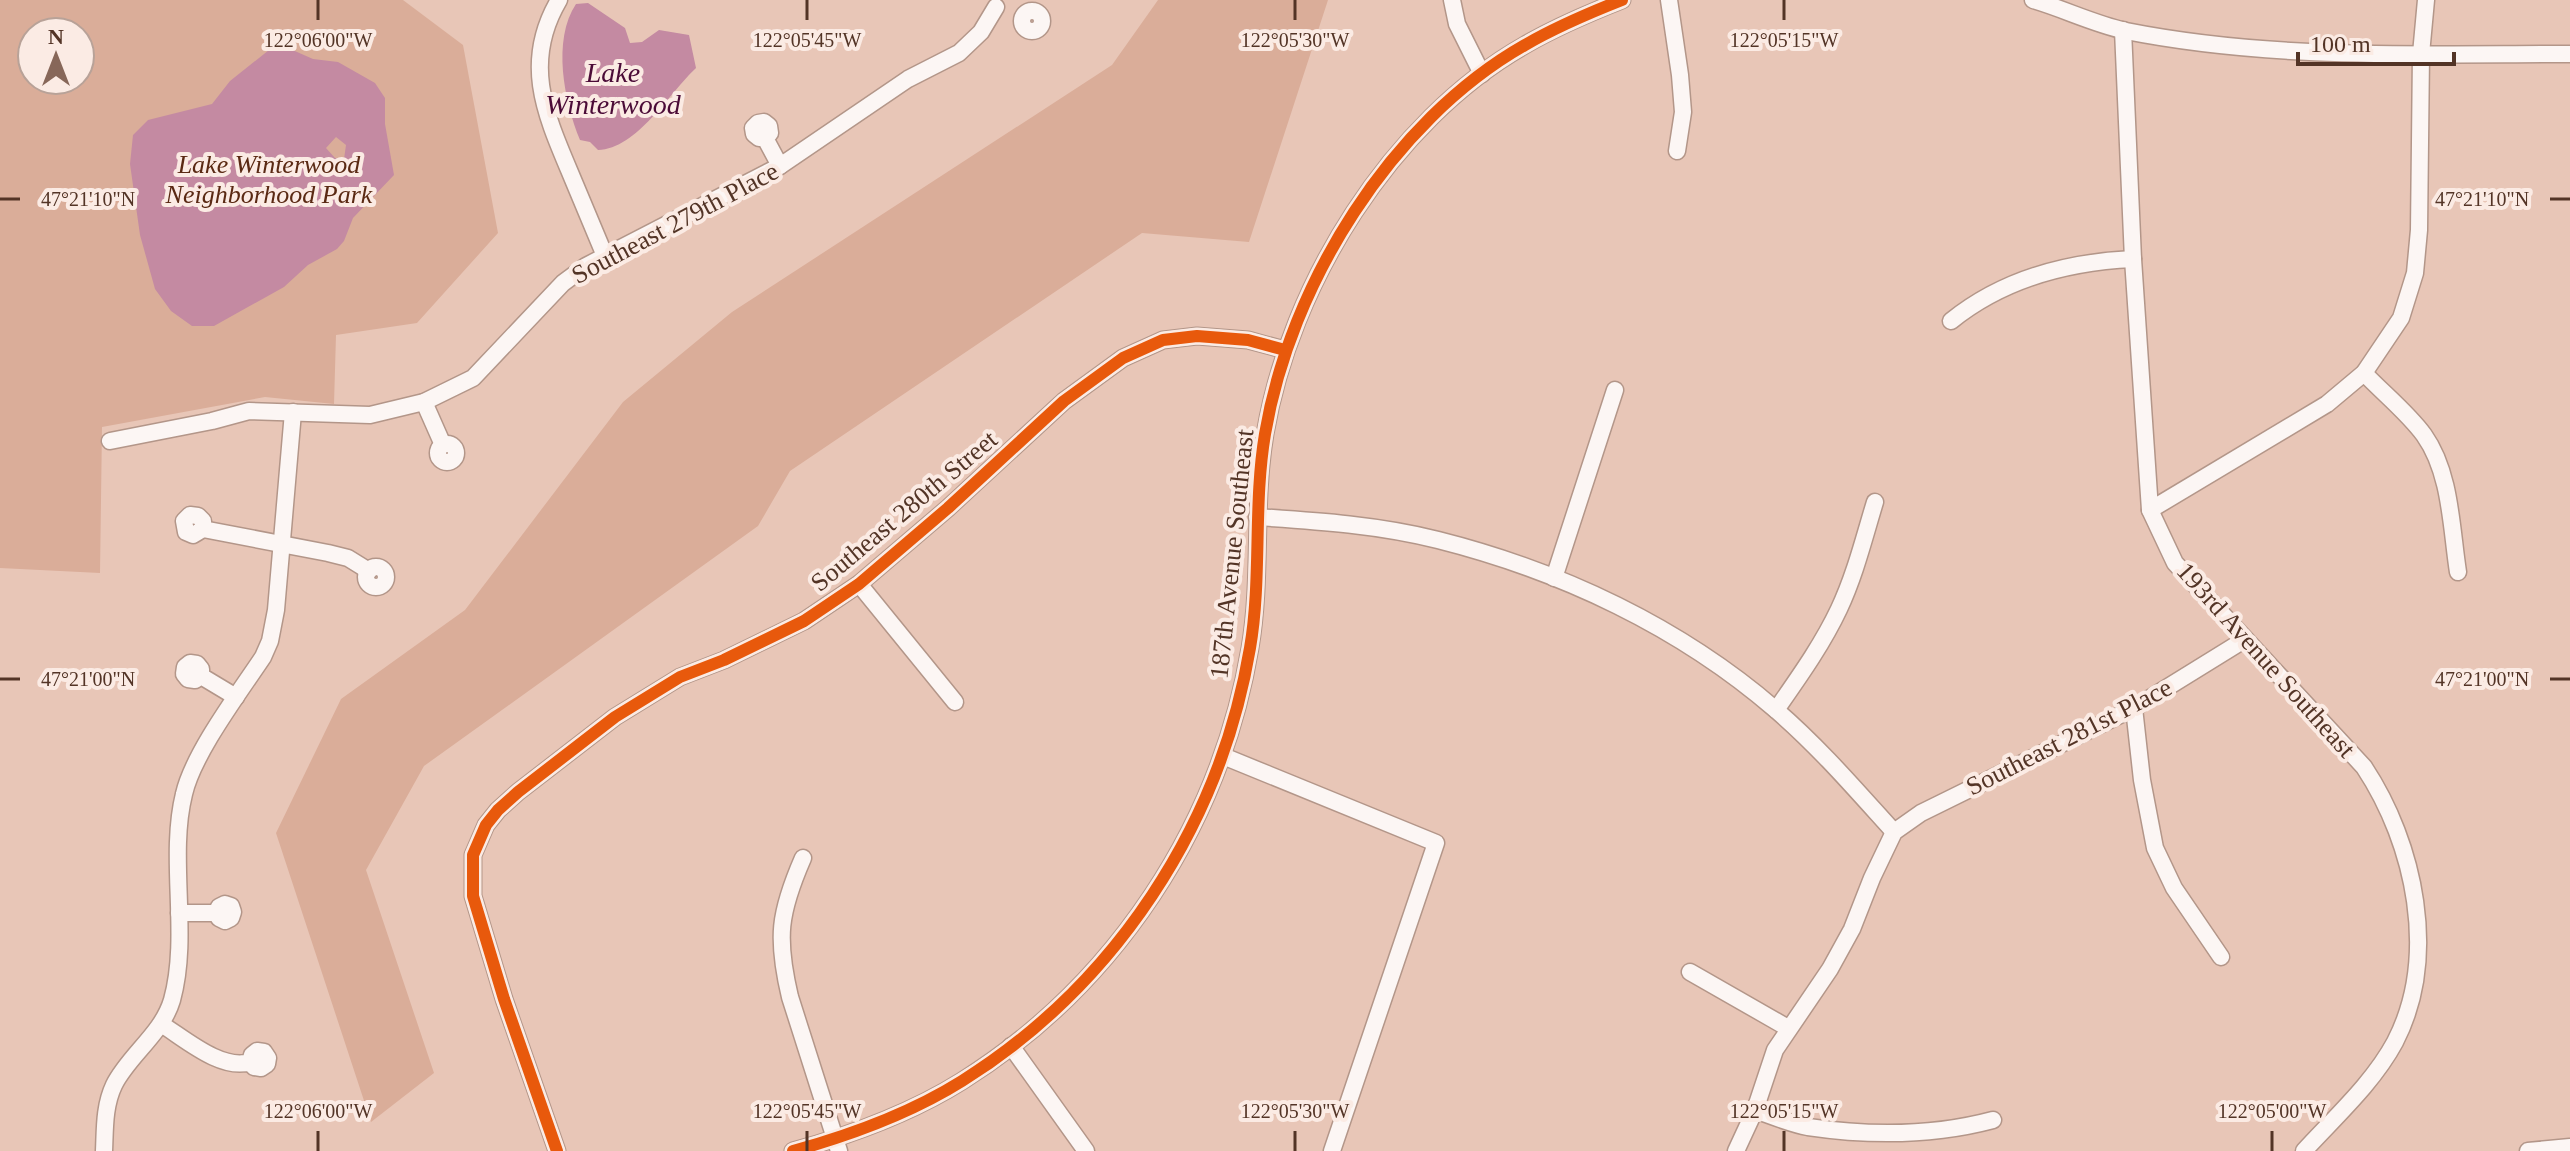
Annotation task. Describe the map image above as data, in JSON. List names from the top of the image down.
{
  "streets": {
    "street": [
      "Southeast 279th Place",
      "Southeast 280th Street",
      "187th Avenue Southeast",
      "193rd Avenue Southeast",
      "Southeast 281st Place"
    ]
  },
  "crossings": [
    ["Southeast 280th Street", "187th Avenue Southeast"],
    ["193rd Avenue Southeast", "Southeast 281st Place"]
  ],
  "water": ["Lake Winterwood"],
  "parks": ["Lake Winterwood Neighborhood Park"],
  "scale_bar": "100 m",
  "north": "top",
  "coordinates": [
    "122°06'00\"W",
    "122°05'45\"W",
    "122°05'30\"W",
    "122°05'15\"W",
    "47°21'10\"N",
    "47°21'00\"N",
    "122°05'00\"W"
  ]
}
